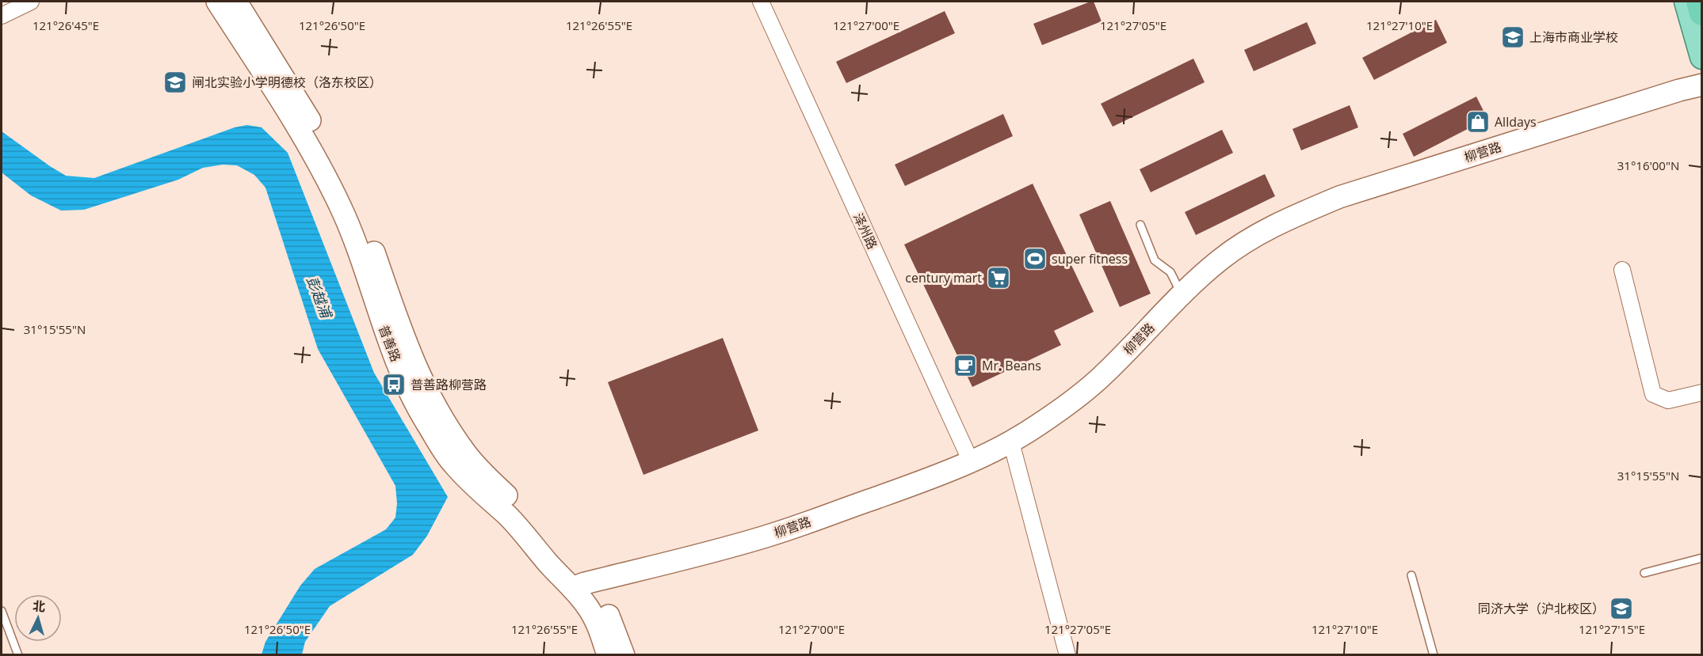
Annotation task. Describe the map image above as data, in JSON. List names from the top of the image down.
{
  "streets": {
    "main road": ["柳营路", "普善路"],
    "street": ["泽州路"]
  },
  "crossings": [
    ["柳营路", "泽州路"],
    ["柳营路", "普善路"]
  ],
  "water": ["彭越浦"],
  "places": {
    "school or university": ["上海市商业学校", "闸北实验小学明德校（洛东校区）", "同济大学（沪北校区）"],
    "shop": ["Alldays"],
    "sports": ["super fitness"],
    "supermarket": ["century mart"],
    "cafe": ["Mr. Beans"],
    "bus stop": ["普善路柳营路"]
  },
  "north": "top",
  "coordinates": [
    "121°26'45\"E",
    "121°26'50\"E",
    "121°26'55\"E",
    "121°27'00\"E",
    "121°27'05\"E",
    "121°27'10\"E",
    "31°16'00\"N",
    "31°15'55\"N",
    "121°27'15\"E"
  ]
}
